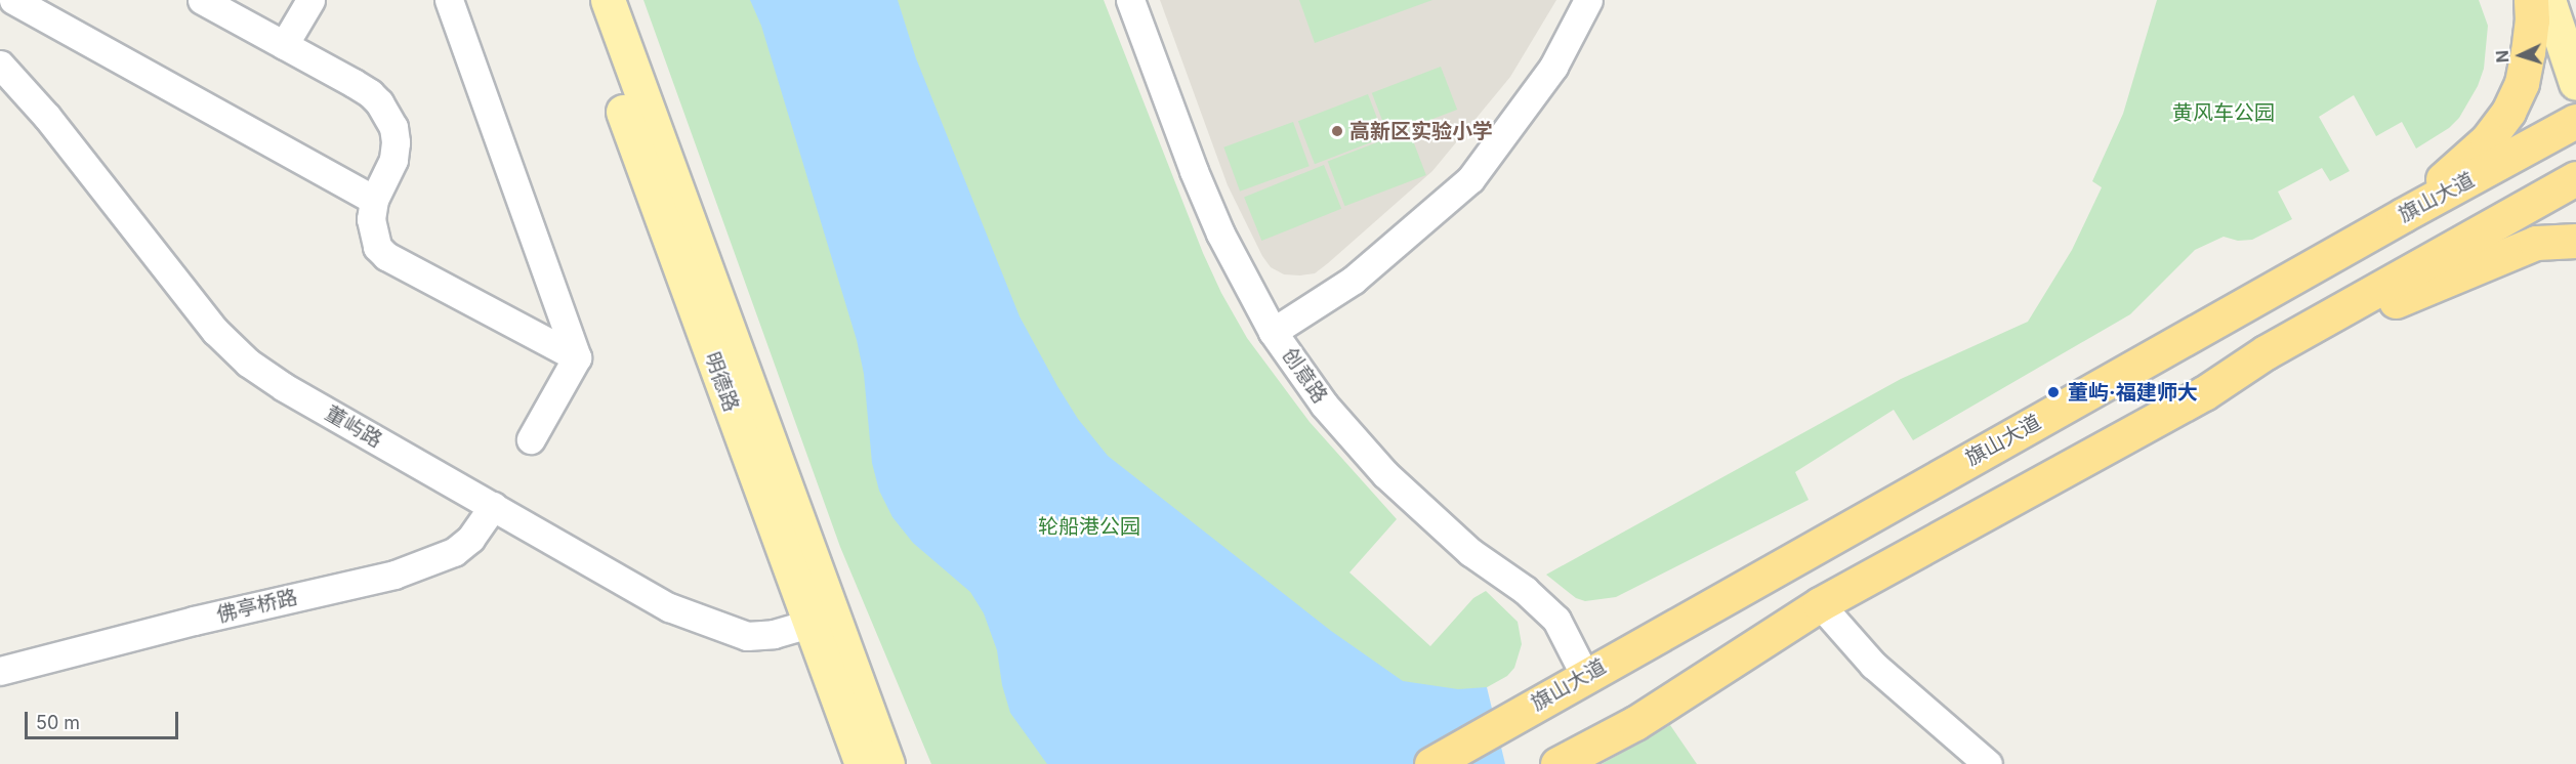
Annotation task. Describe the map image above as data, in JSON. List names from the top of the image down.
{
  "streets": {
    "highway": ["旗山大道"],
    "main road": ["明德路"],
    "street": ["创意路", "董屿路", "佛亭桥路"]
  },
  "crossings": [
    ["旗山大道", "创意路"],
    ["明德路", "董屿路"],
    ["董屿路", "佛亭桥路"]
  ],
  "parks": ["黄风车公园", "轮船港公园"],
  "places": ["高新区实验小学", "董屿·福建师大"],
  "scale_bar": "50 m",
  "north": "left"
}
